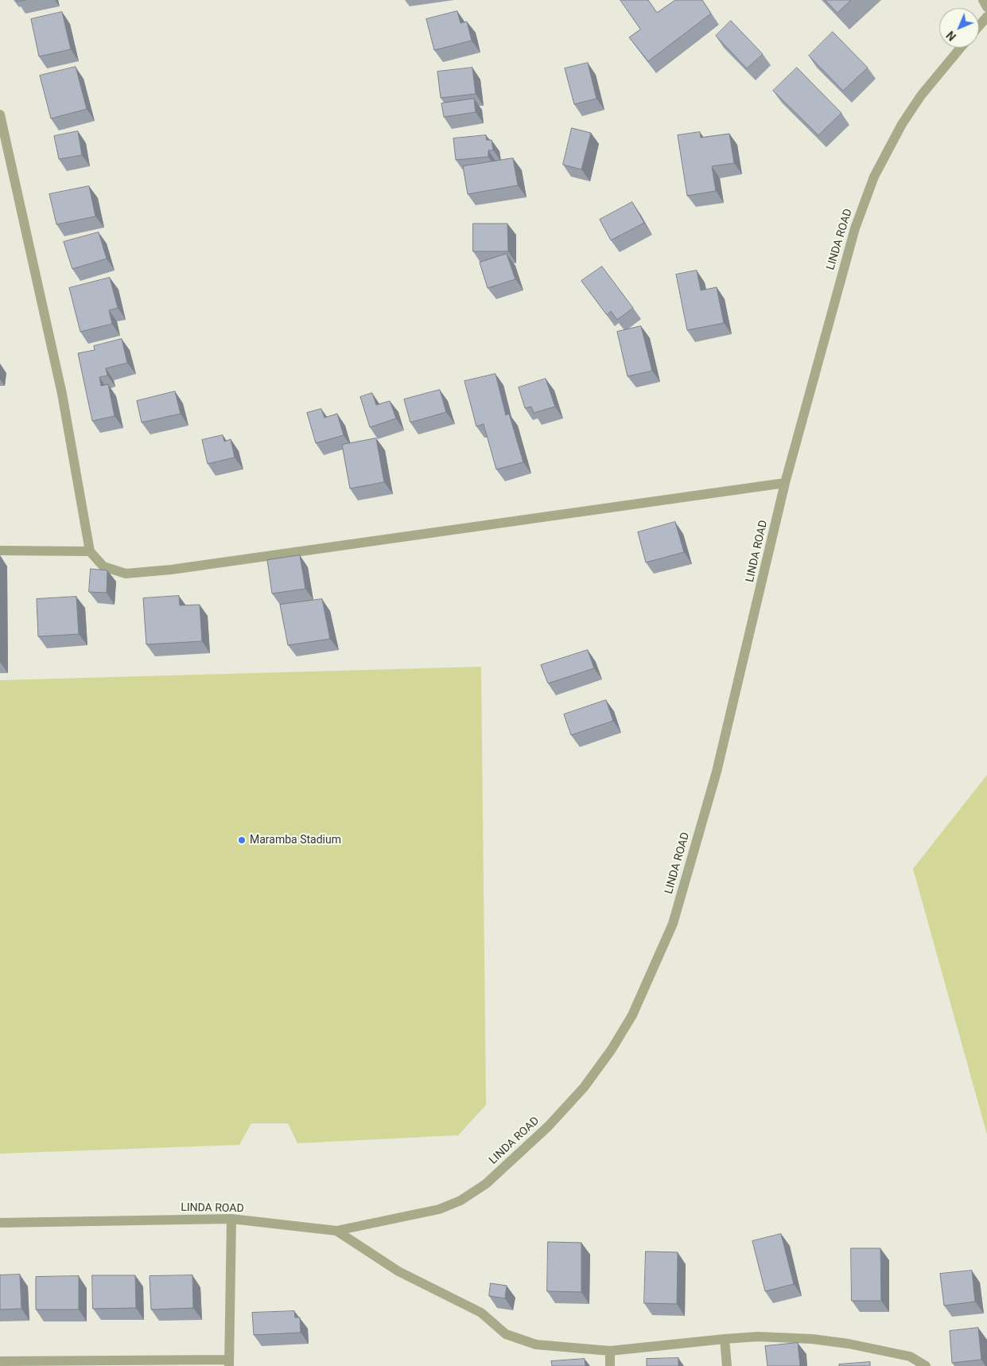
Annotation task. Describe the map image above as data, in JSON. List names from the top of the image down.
{
  "streets": {
    "street": ["LINDA ROAD"]
  },
  "places": ["Maramba Stadium"],
  "north": "bottom left"
}
